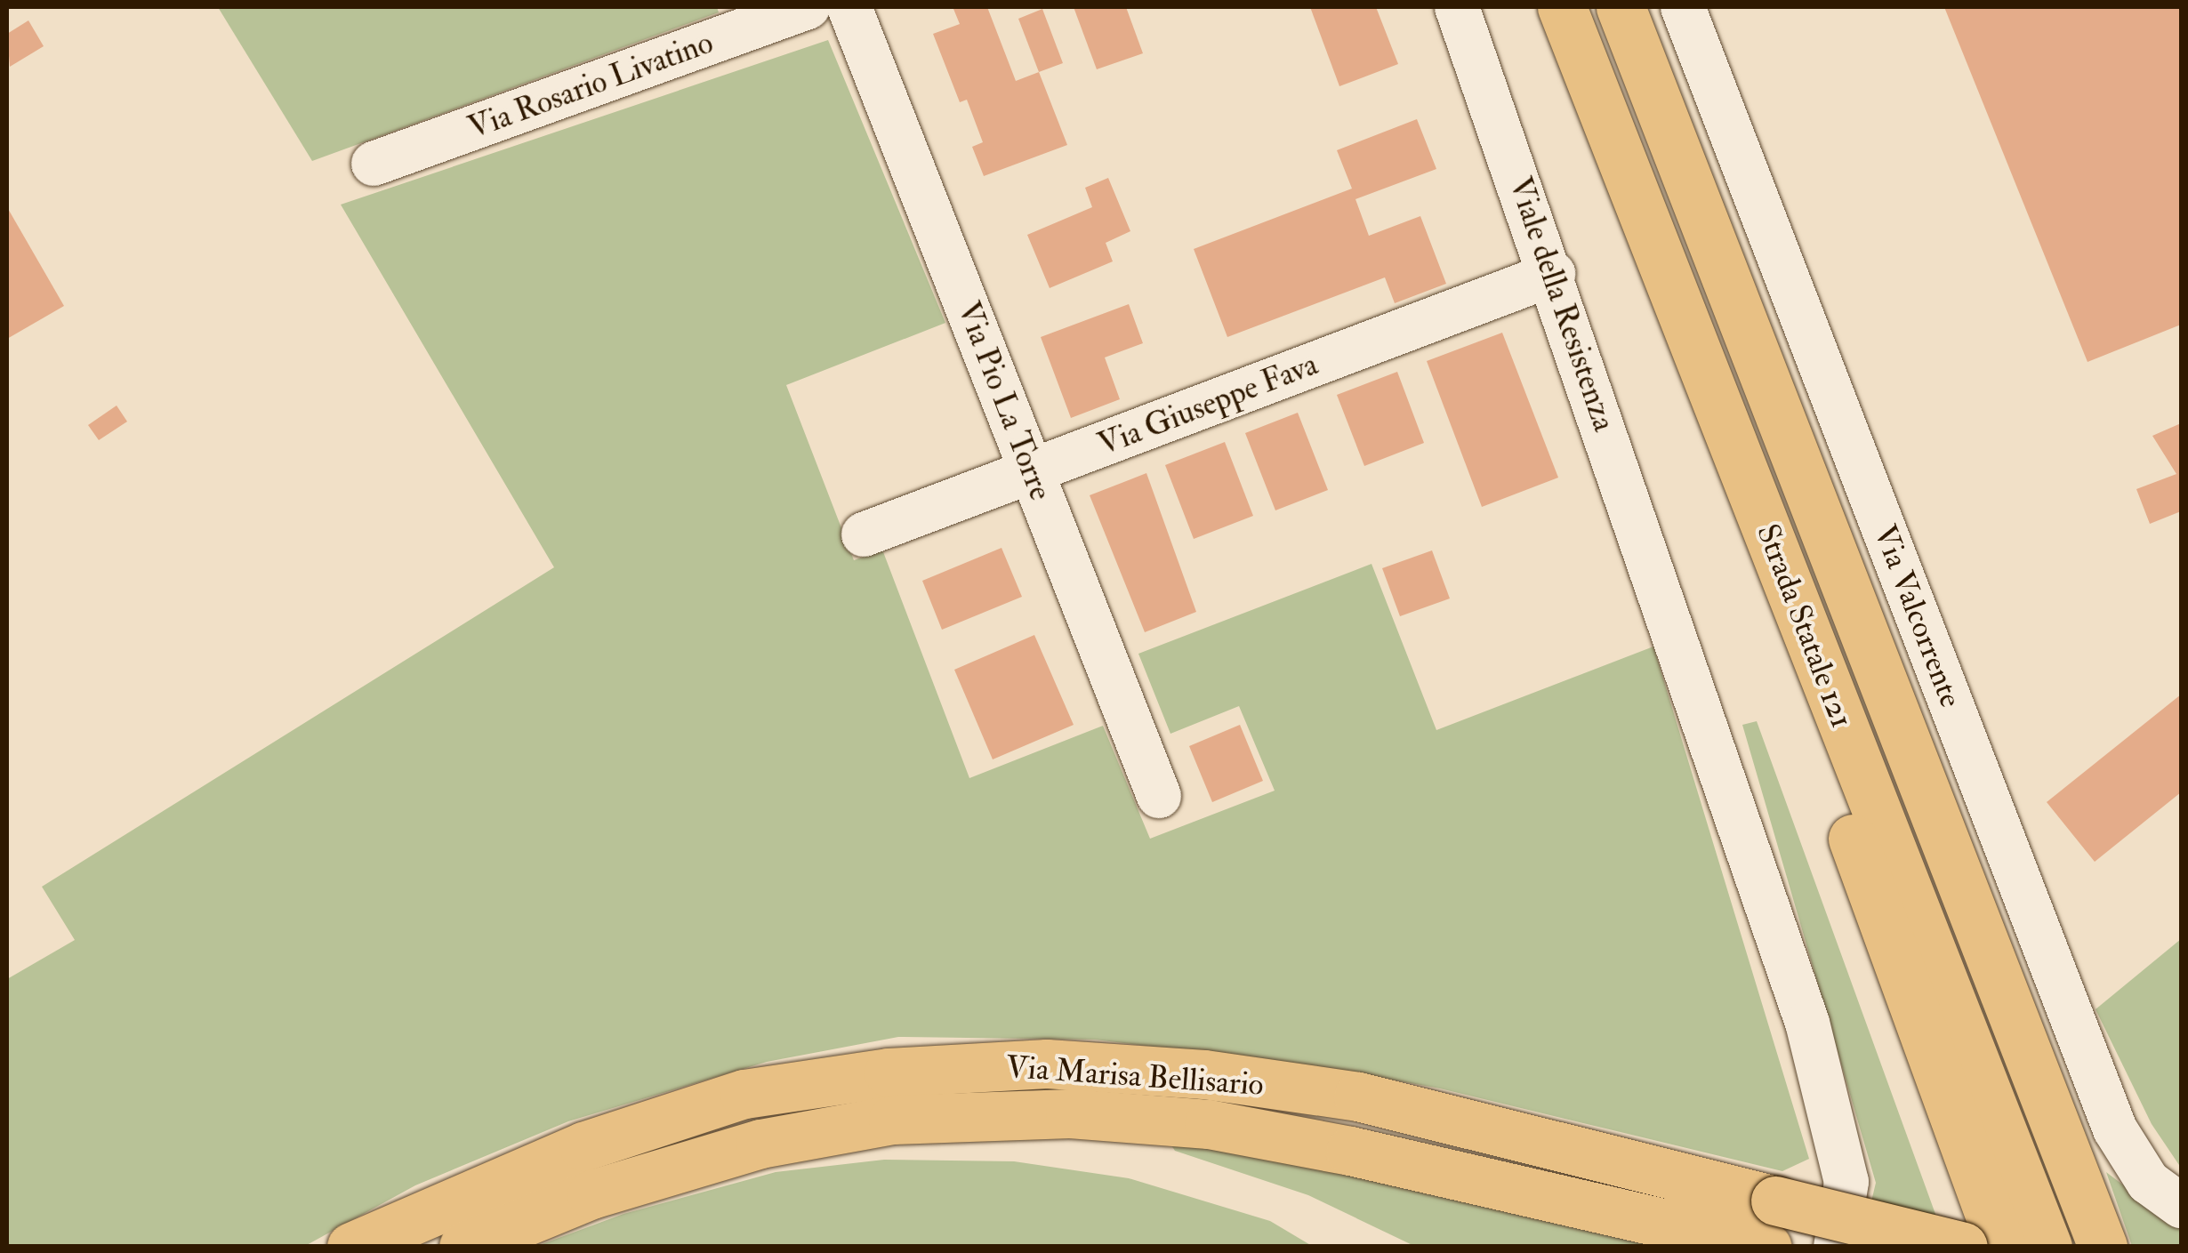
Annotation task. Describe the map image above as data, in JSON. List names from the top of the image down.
{
  "streets": {
    "main road": ["Strada Statale 121", "Via Marisa Bellisario"],
    "street": [
      "Via Rosario Livatino",
      "Viale della Resistenza",
      "Via Pio La Torre",
      "Via Giuseppe Fava",
      "Via Valcorrente"
    ]
  },
  "crossings": [
    ["Viale della Resistenza", "Via Giuseppe Fava"],
    ["Via Pio La Torre", "Via Giuseppe Fava"]
  ]
}
